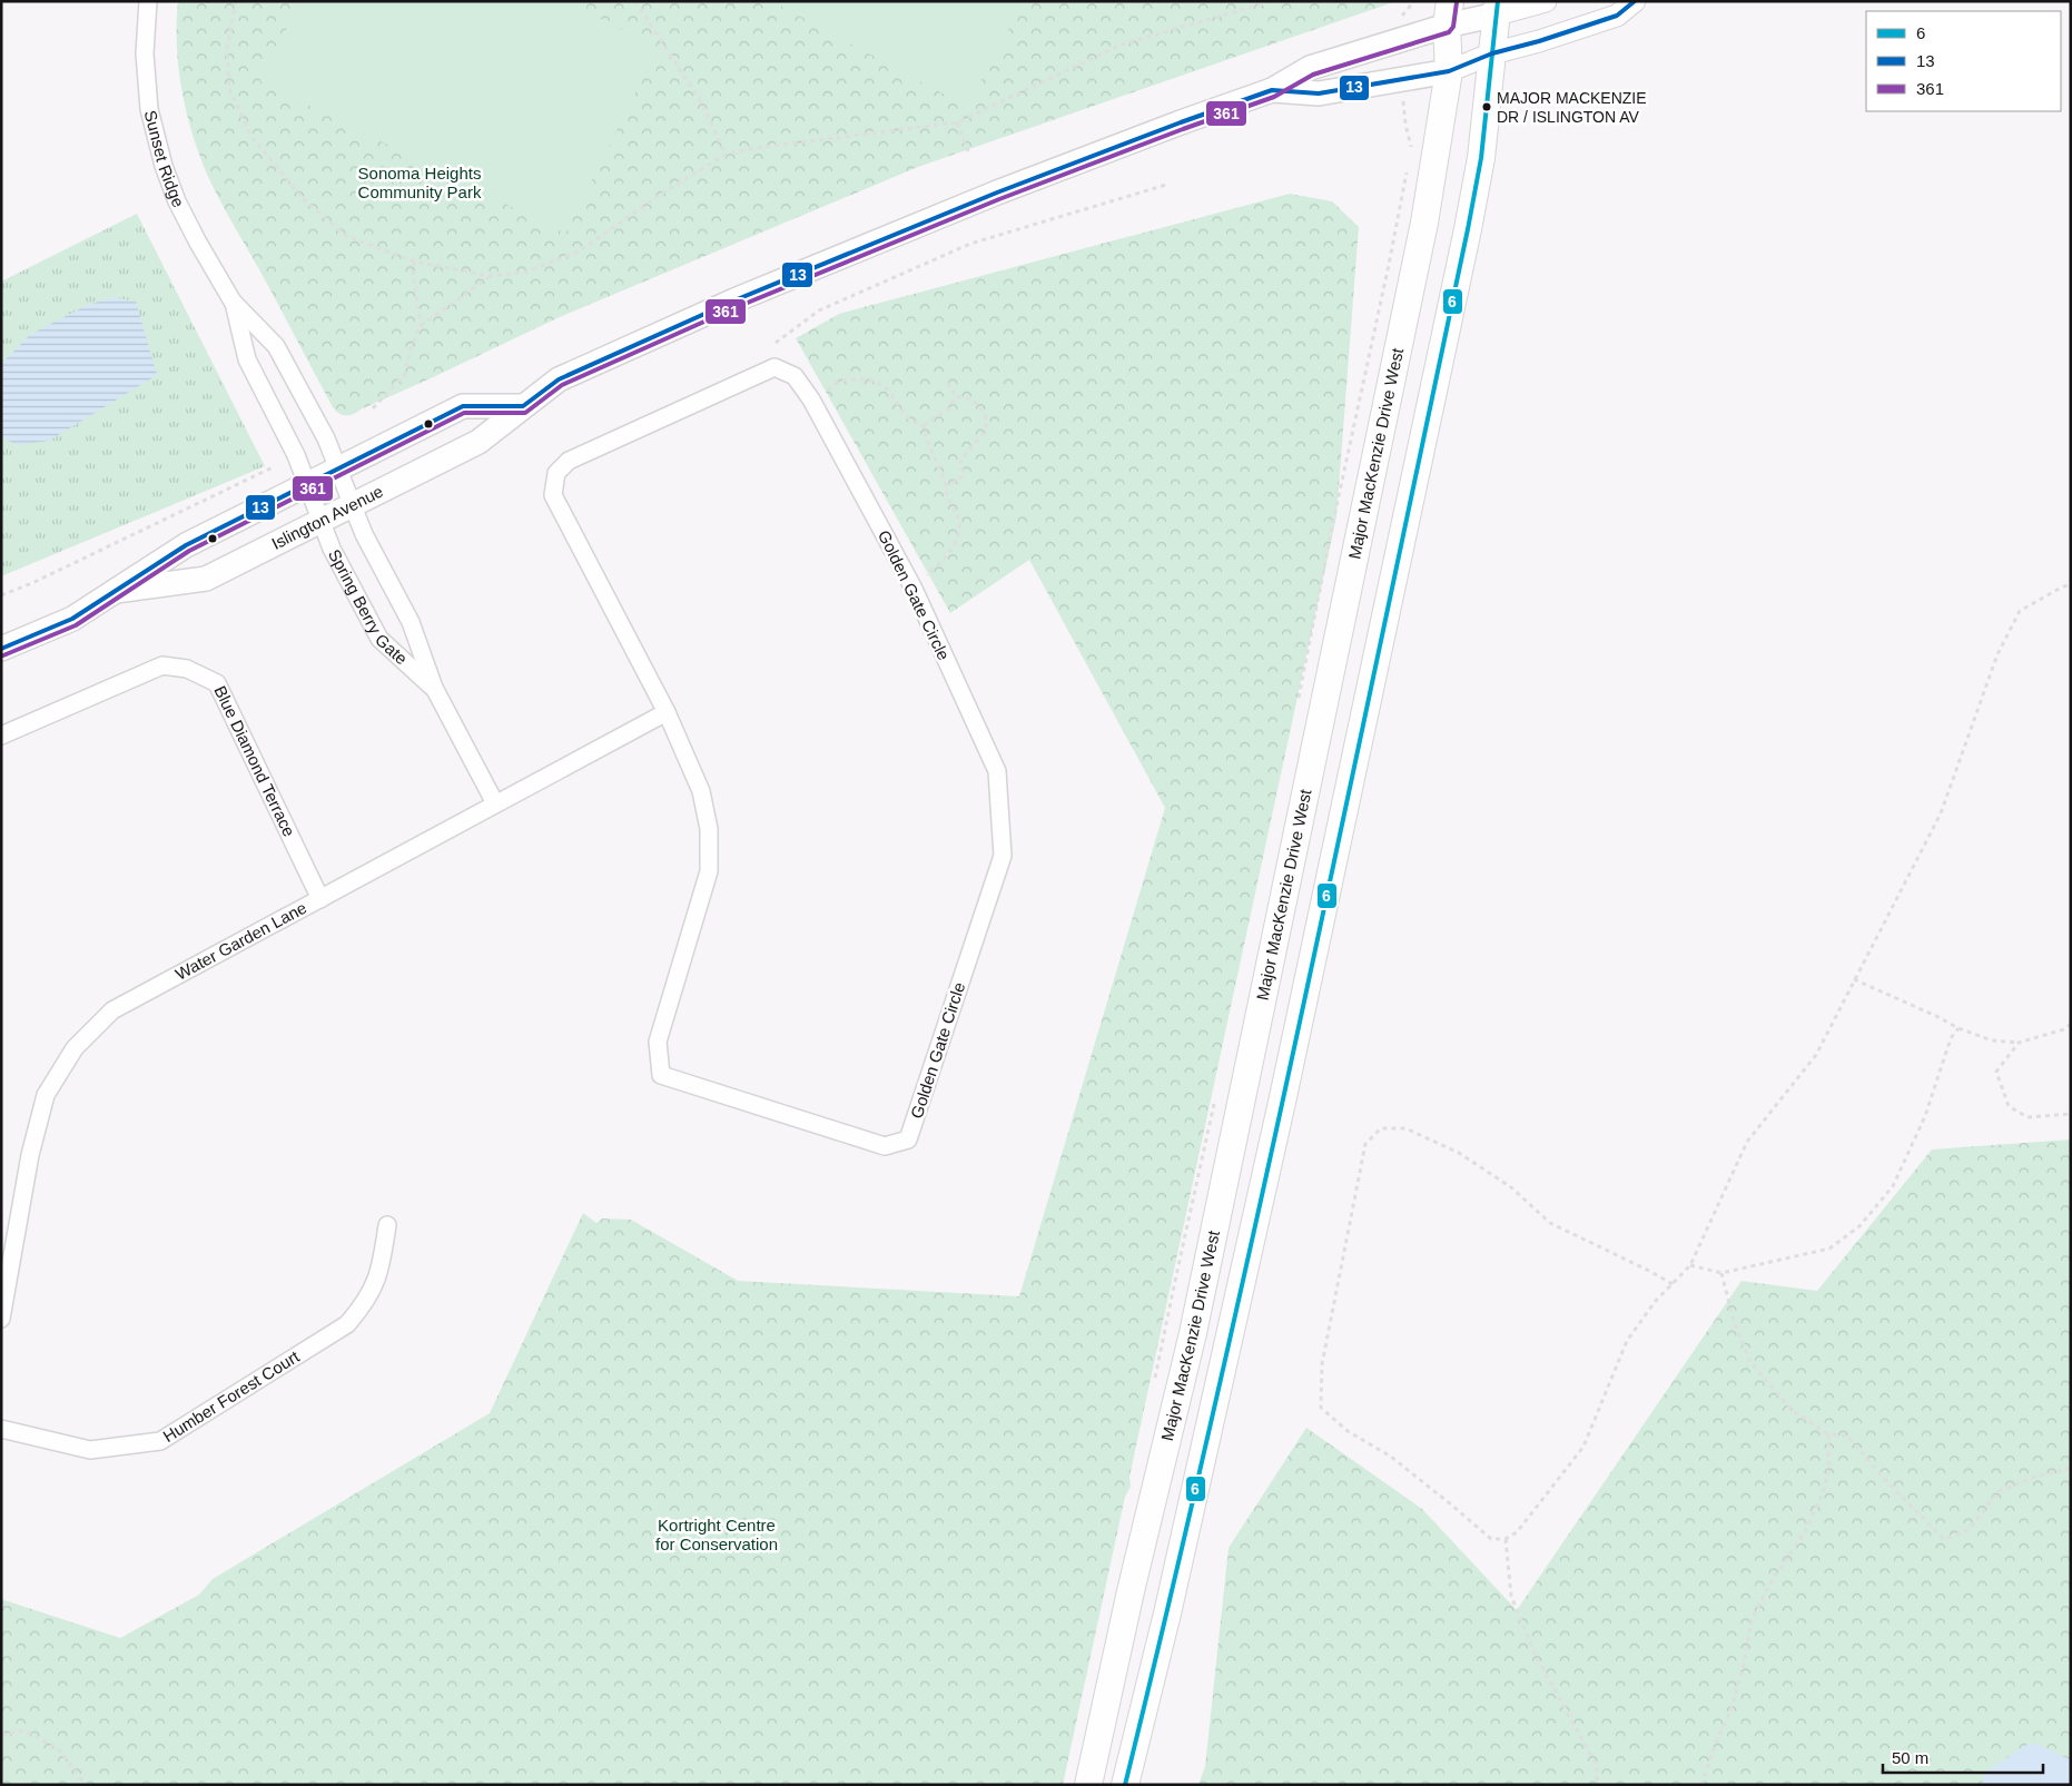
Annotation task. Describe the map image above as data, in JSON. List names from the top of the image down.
{
  "streets": {
    "main road": ["Major MacKenzie Drive West", "Islington Avenue"],
    "street": [
      "Sunset Ridge",
      "Golden Gate Circle",
      "Spring Berry Gate",
      "Blue Diamond Terrace",
      "Water Garden Lane",
      "Humber Forest Court"
    ]
  },
  "crossings": [
    ["Sunset Ridge", "Islington Avenue"],
    ["Sunset Ridge", "Spring Berry Gate"],
    ["Major MacKenzie Drive West", "Islington Avenue"],
    ["Islington Avenue", "Spring Berry Gate"],
    ["Golden Gate Circle", "Water Garden Lane"],
    ["Spring Berry Gate", "Water Garden Lane"],
    ["Blue Diamond Terrace", "Water Garden Lane"]
  ],
  "parks": ["Sonoma Heights Community Park", "Kortright Centre for Conservation"],
  "places": ["MAJOR MACKENZIE DR / ISLINGTON AV"],
  "lines": ["transit line 6", "transit line 13", "transit line 361"],
  "legend": ["6", "13", "361"],
  "scale_bar": "50 m"
}
